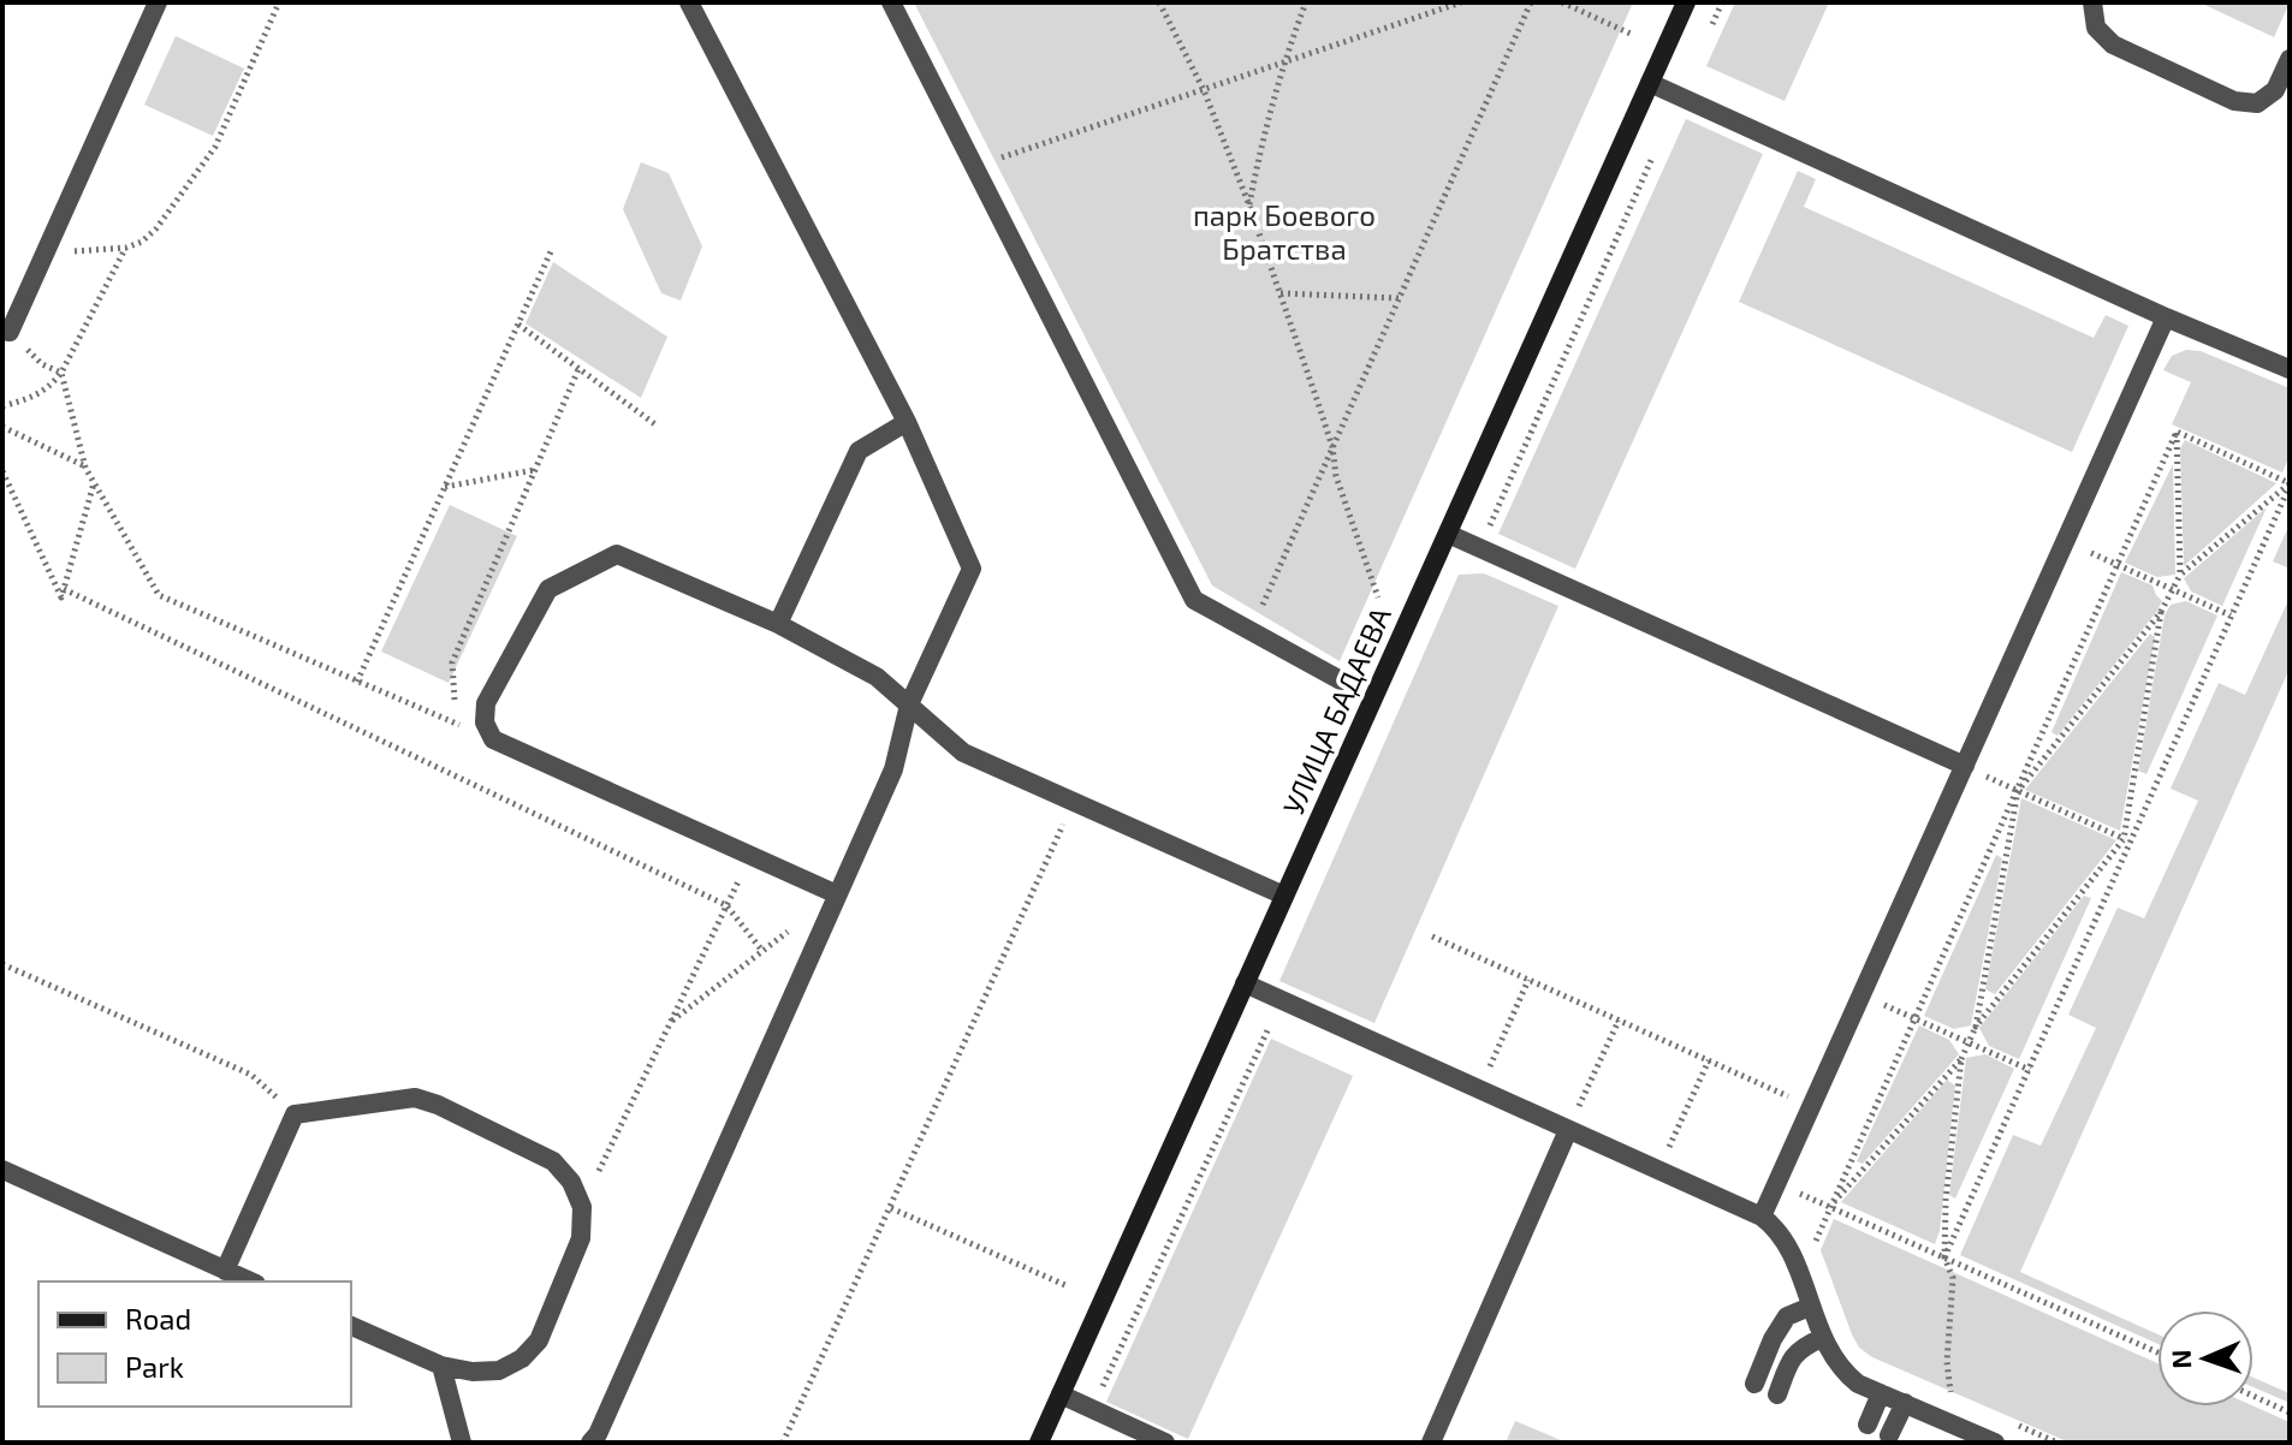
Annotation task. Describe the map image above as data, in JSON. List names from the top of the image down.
{
  "streets": {
    "street": ["УЛИЦА БАДАЕВА"]
  },
  "parks": ["парк Боевого Братства"],
  "legend": ["Road", "Park"],
  "north": "left"
}
